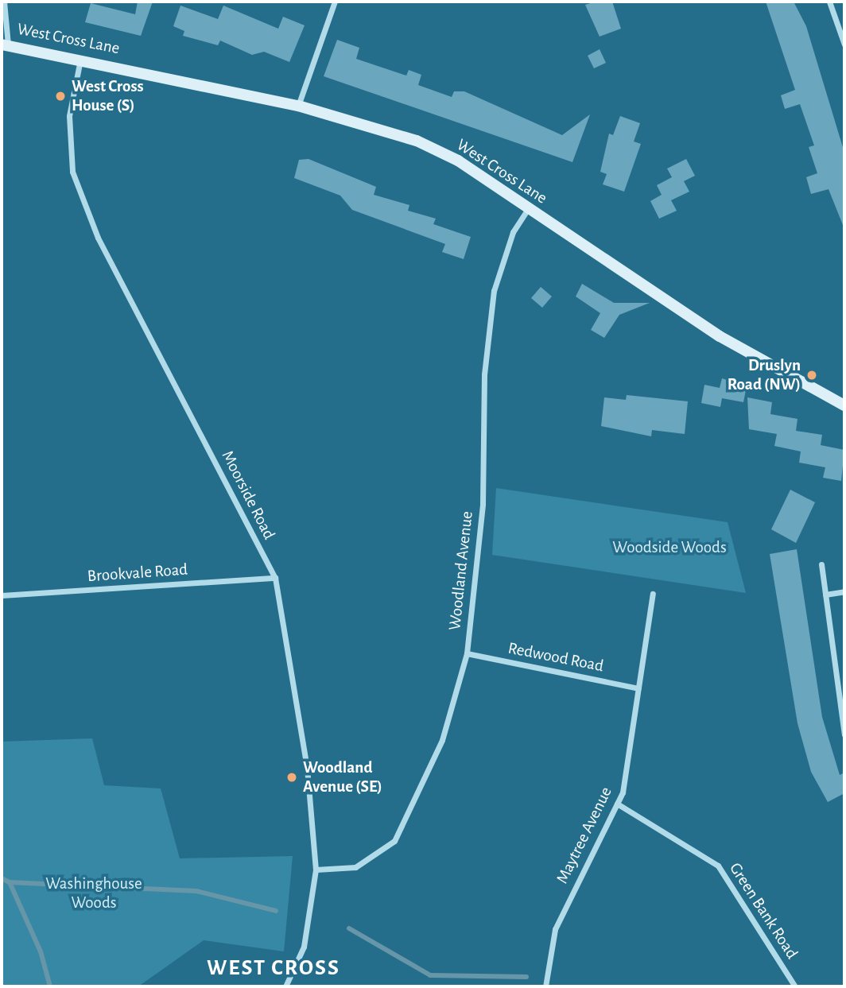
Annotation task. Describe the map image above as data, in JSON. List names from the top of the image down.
{
  "streets": {
    "street": [
      "West Cross Lane",
      "Moorside Road",
      "Woodland Avenue",
      "Brookvale Road",
      "Redwood Road",
      "Maytree Avenue",
      "Green Bank Road"
    ]
  },
  "crossings": [
    ["West Cross Lane", "Moorside Road"],
    ["West Cross Lane", "Woodland Avenue"],
    ["Moorside Road", "Woodland Avenue"],
    ["Moorside Road", "Brookvale Road"],
    ["Woodland Avenue", "Redwood Road"],
    ["Redwood Road", "Maytree Avenue"],
    ["Maytree Avenue", "Green Bank Road"]
  ],
  "districts": ["WEST CROSS"],
  "parks": ["Woodside Woods", "Washinghouse Woods"],
  "places": ["West Cross House (S)", "Druslyn Road (NW)", "Woodland Avenue (SE)"]
}
